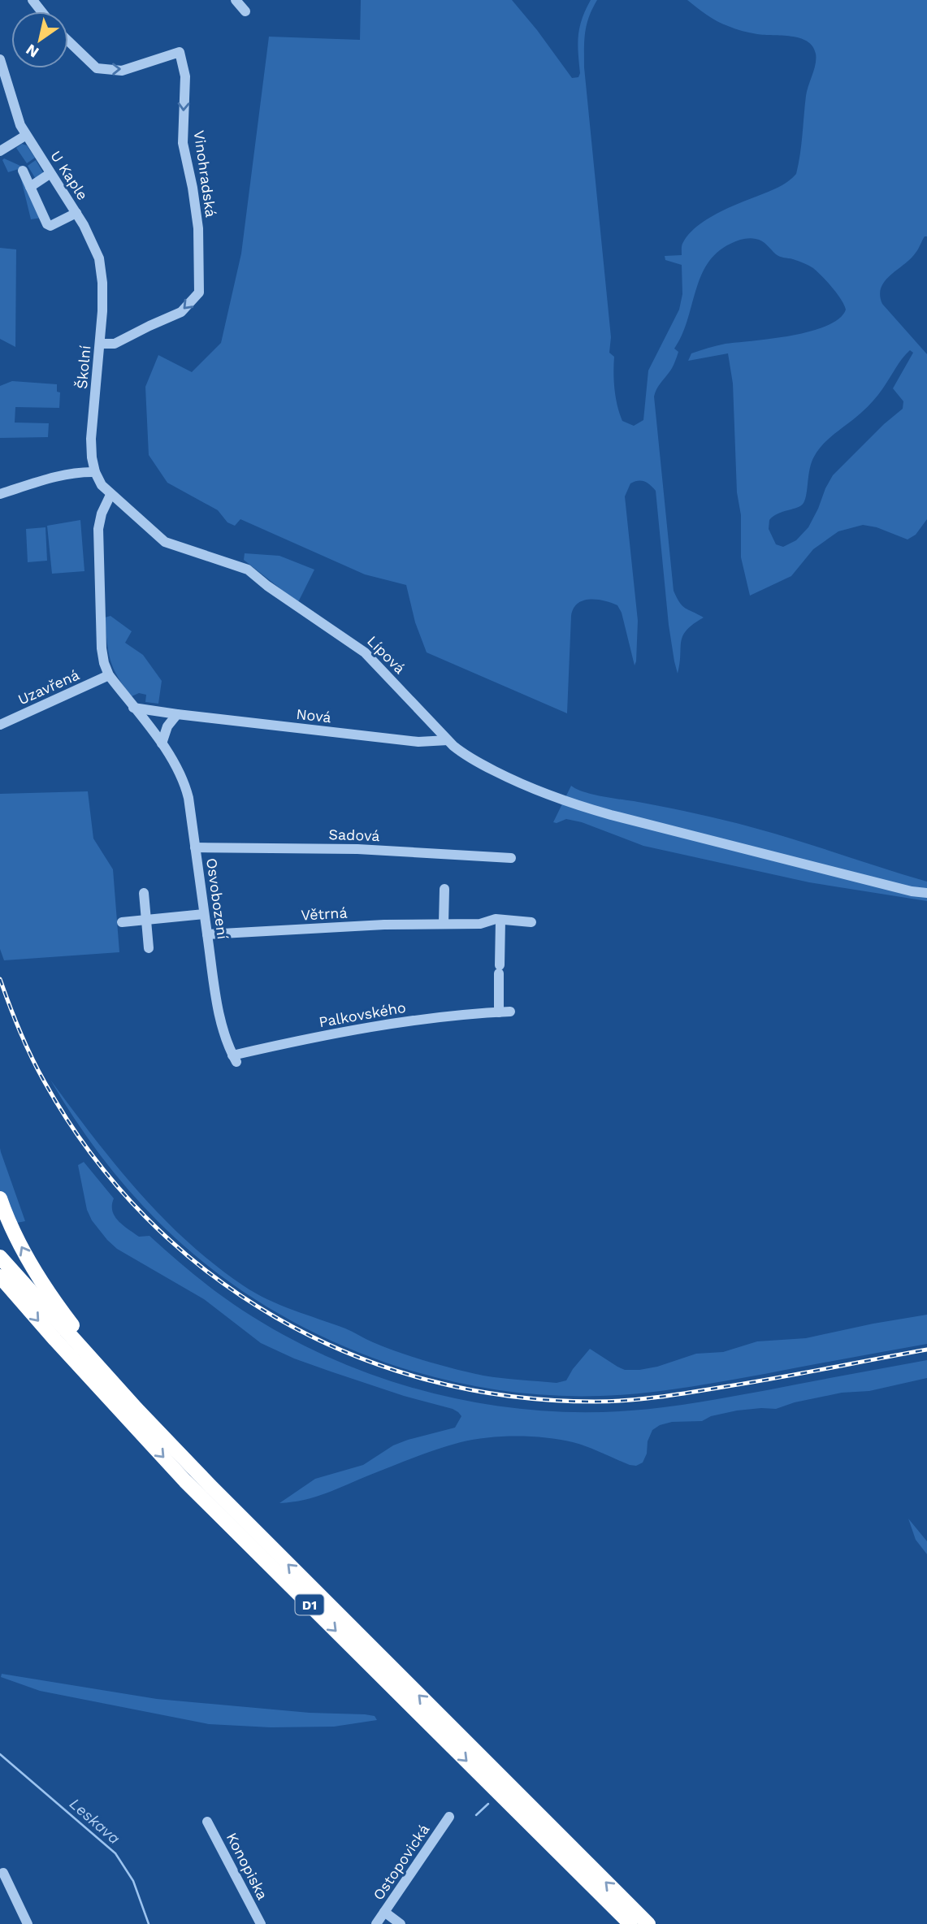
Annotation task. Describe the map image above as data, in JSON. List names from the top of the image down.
{
  "streets": {
    "highway": ["D1"],
    "street": [
      "Vinohradská",
      "U Kaple",
      "Školní",
      "Lípová",
      "Uzavřená",
      "Nová",
      "Sadová",
      "Osvobození",
      "Větrná",
      "Palkovského",
      "Ostopovická",
      "Konopiska"
    ]
  },
  "crossings": [
    ["Vinohradská", "Školní"],
    ["U Kaple", "Školní"],
    ["Školní", "Lípová"],
    ["Školní", "Osvobození"],
    ["Lípová", "Nová"],
    ["Uzavřená", "Osvobození"],
    ["Nová", "Osvobození"],
    ["Sadová", "Osvobození"],
    ["Osvobození", "Větrná"],
    ["Osvobození", "Palkovského"]
  ],
  "water": ["Leskava"],
  "north": "bottom left"
}
